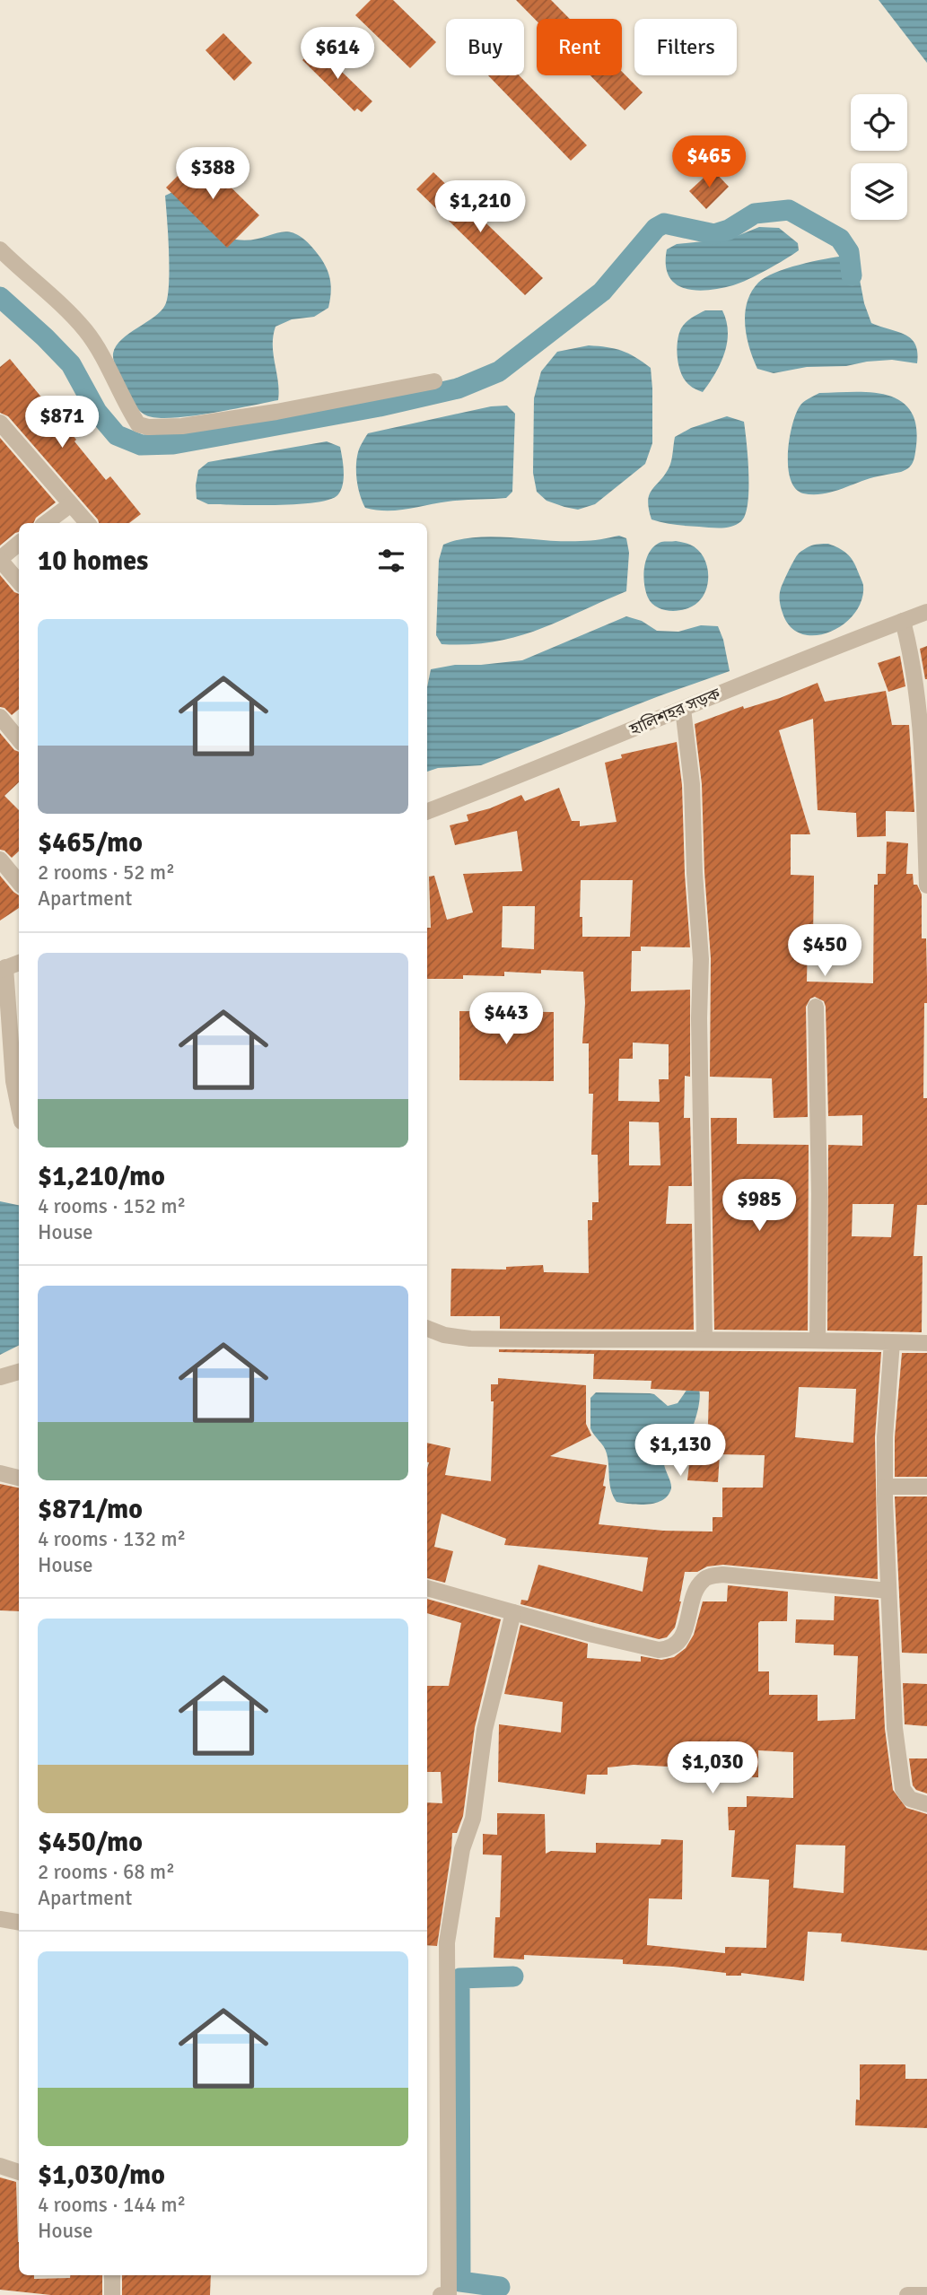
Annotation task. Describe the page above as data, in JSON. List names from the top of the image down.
{
  "streets": {
    "street": ["হালিশহর সড়ক"]
  },
  "page": {
    "chip": ["Buy", "Rent", "Filters"],
    "price": [
      "$614",
      "$465",
      "$388",
      "$1,210",
      "$871",
      "$450",
      "$443",
      "$985",
      "$1,130",
      "$1,030"
    ],
    "heading": "10 homes",
    "list": [
      {
        "name": "$465/mo",
        "note": "2 rooms · 52 m² · Apartment"
      },
      {
        "name": "$1,210/mo",
        "note": "4 rooms · 152 m² · House"
      },
      {
        "name": "$871/mo",
        "note": "4 rooms · 132 m² · House"
      },
      {
        "name": "$450/mo",
        "note": "2 rooms · 68 m² · Apartment"
      },
      {
        "name": "$1,030/mo",
        "note": "4 rooms · 144 m² · House"
      }
    ]
  }
}
